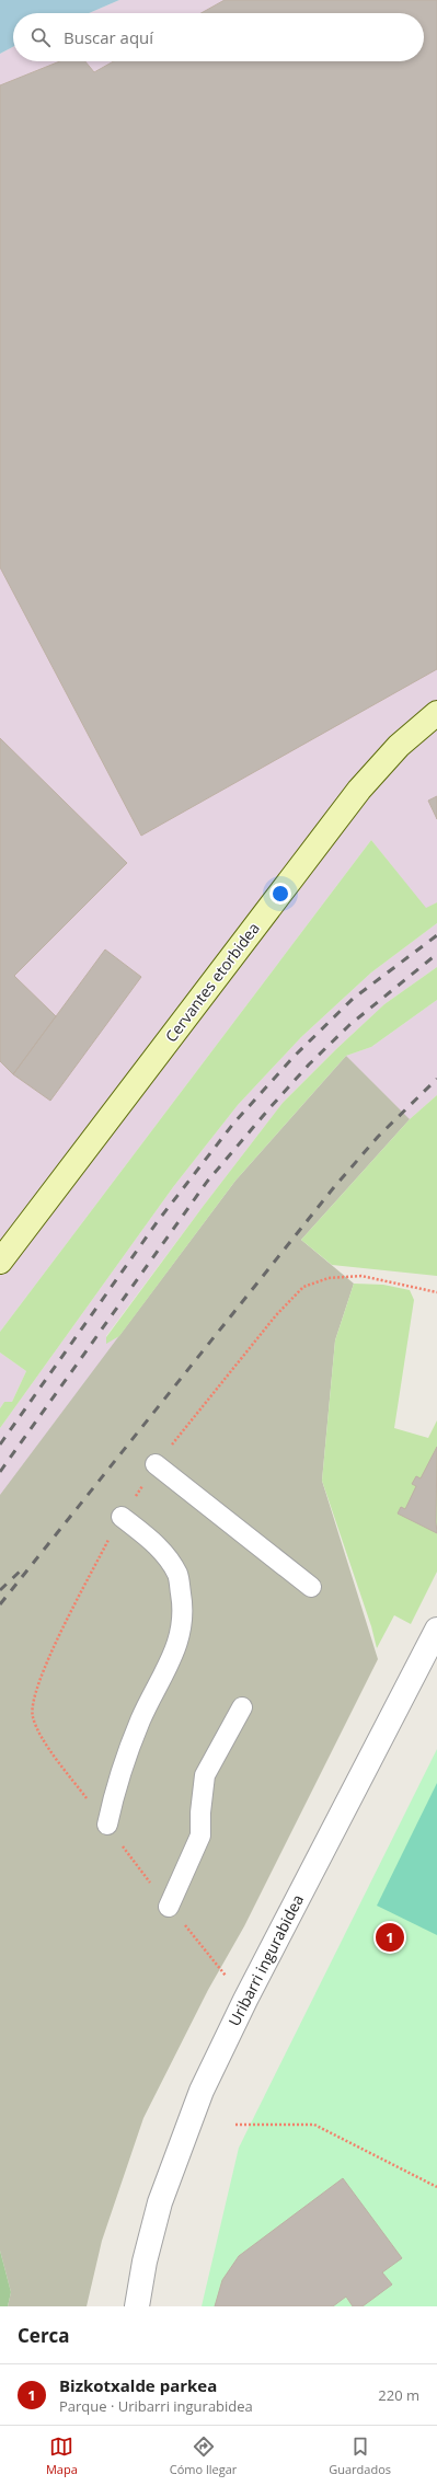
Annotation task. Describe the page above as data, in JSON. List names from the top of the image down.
{
  "streets": {
    "street": ["Cervantes etorbidea", "Uribarri ingurabidea"]
  },
  "page": {
    "search": "Buscar aquí",
    "pins": "1",
    "heading": "Cerca",
    "list": [
      {
        "mark": "1",
        "name": "Bizkotxalde parkea",
        "note": "Parque · Uribarri ingurabidea",
        "value": "220 m"
      }
    ],
    "nav": ["Mapa", "Cómo llegar", "Guardados"]
  }
}
